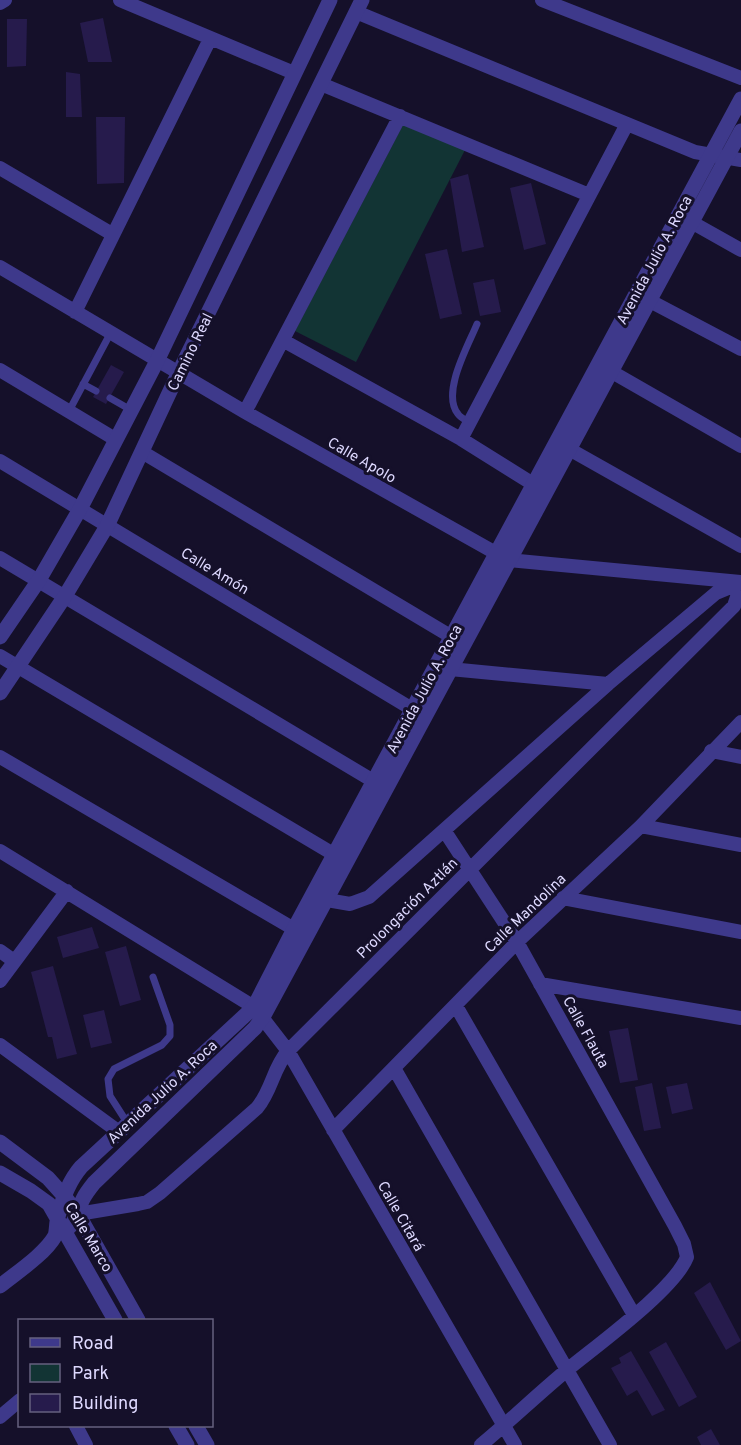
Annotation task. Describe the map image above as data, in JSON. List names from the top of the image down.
{
  "streets": {
    "street": [
      "Avenida Julio A. Roca",
      "Camino Real",
      "Calle Apolo",
      "Calle Amón",
      "Prolongación Aztlán",
      "Calle Mandolina",
      "Calle Flauta",
      "Calle Citará",
      "Calle Marco"
    ]
  },
  "crossings": [
    ["Avenida Julio A. Roca", "Calle Apolo"],
    ["Avenida Julio A. Roca", "Calle Amón"],
    ["Avenida Julio A. Roca", "Prolongación Aztlán"],
    ["Avenida Julio A. Roca", "Calle Citará"],
    ["Avenida Julio A. Roca", "Calle Marco"],
    ["Camino Real", "Calle Apolo"],
    ["Camino Real", "Calle Amón"],
    ["Calle Apolo", "Prolongación Aztlán"],
    ["Prolongación Aztlán", "Calle Flauta"],
    ["Prolongación Aztlán", "Calle Citará"],
    ["Prolongación Aztlán", "Calle Marco"],
    ["Calle Mandolina", "Calle Flauta"],
    ["Calle Mandolina", "Calle Citará"]
  ],
  "legend": ["Road", "Park", "Building"]
}
